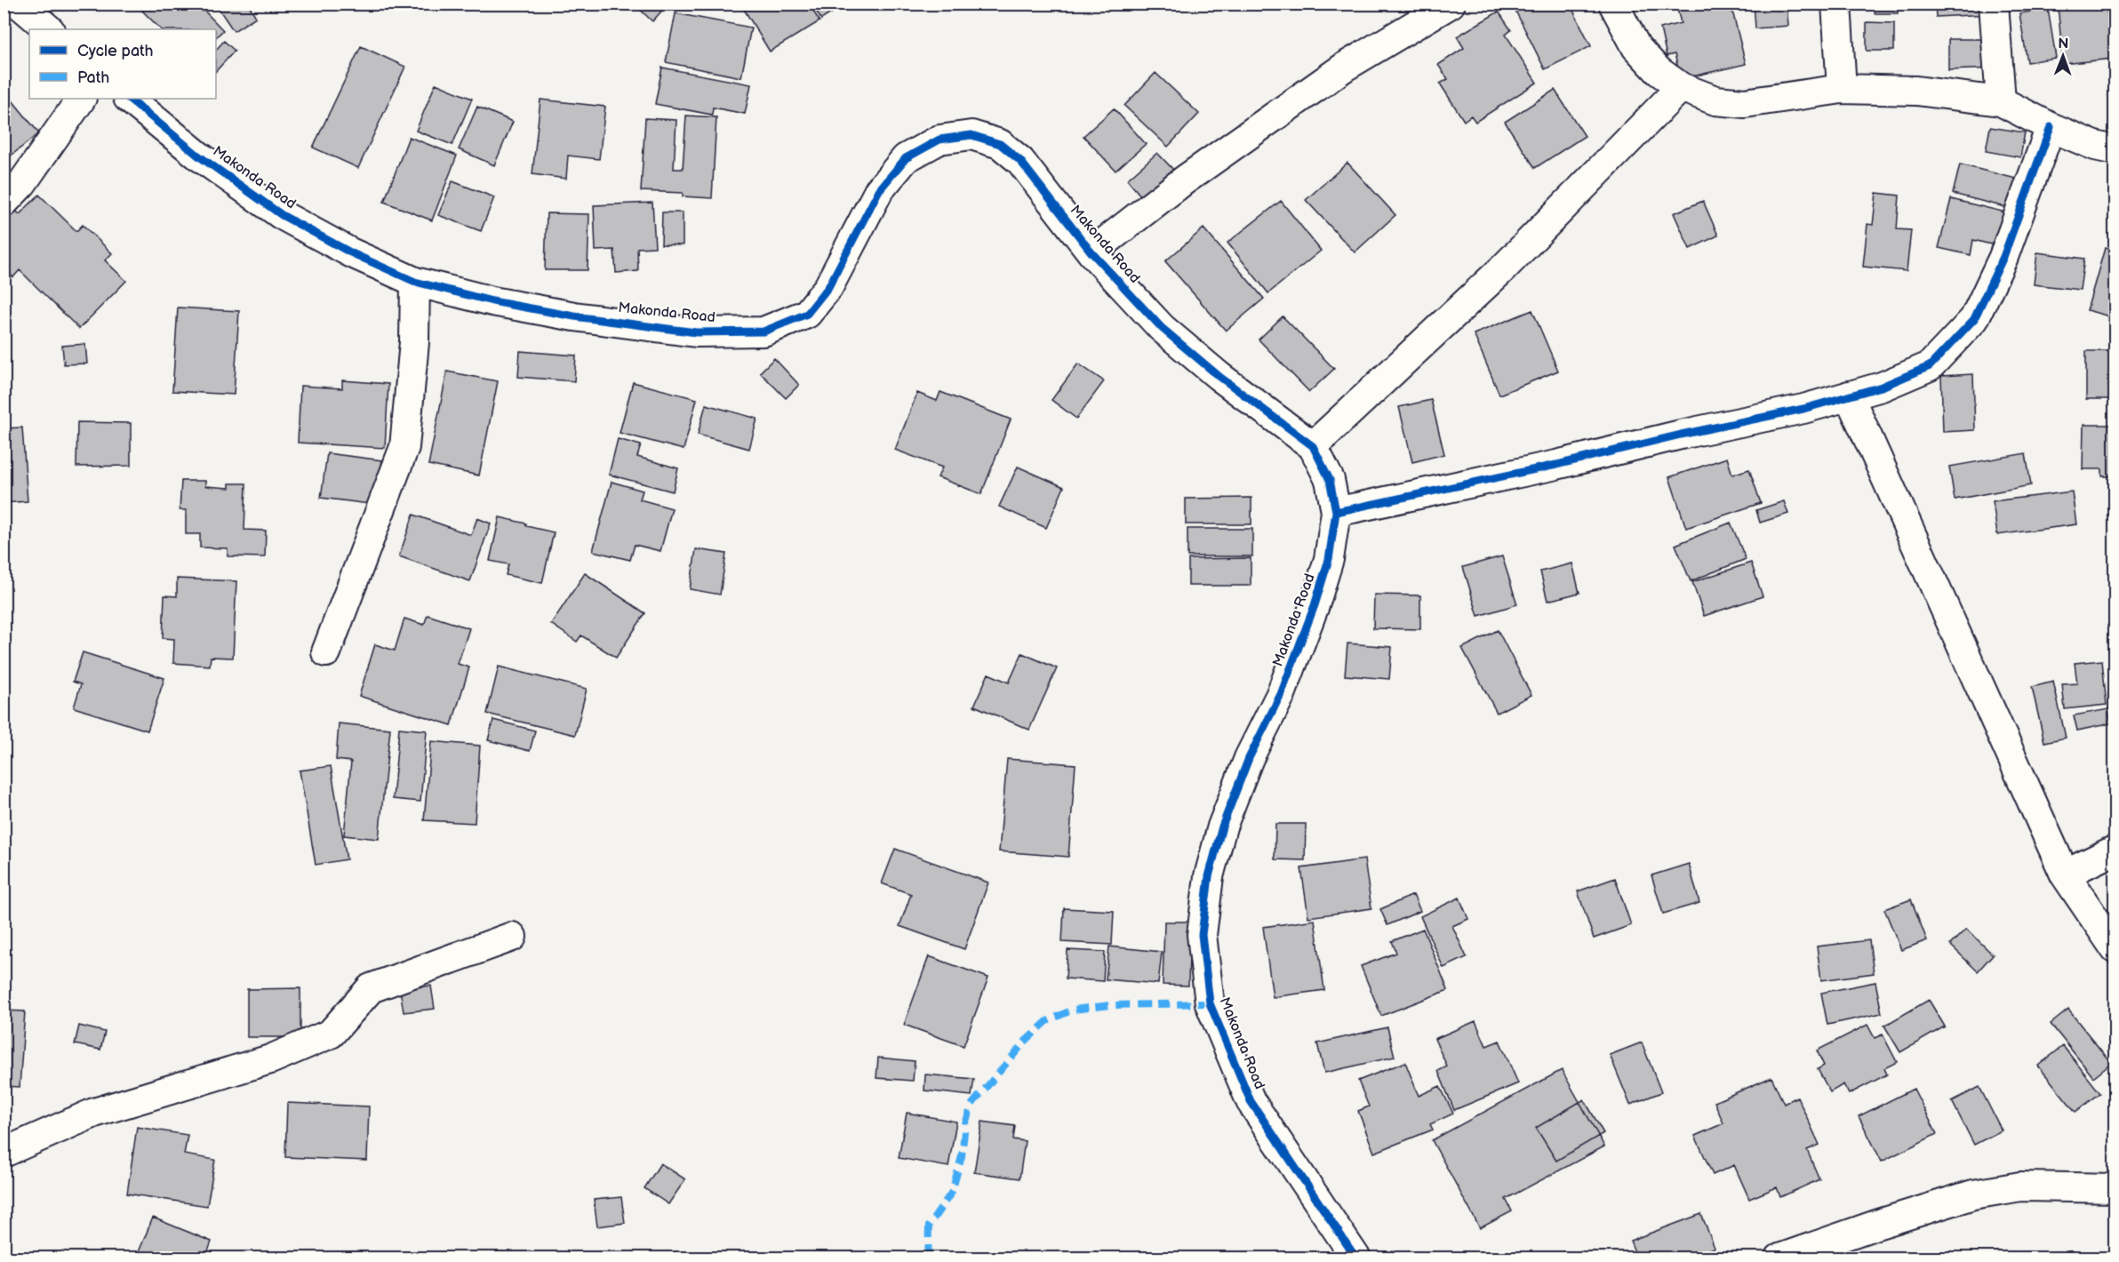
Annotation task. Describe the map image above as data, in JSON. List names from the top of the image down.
{
  "streets": {
    "street": ["Makonda Road"]
  },
  "legend": ["Cycle path", "Path"],
  "north": "top"
}
